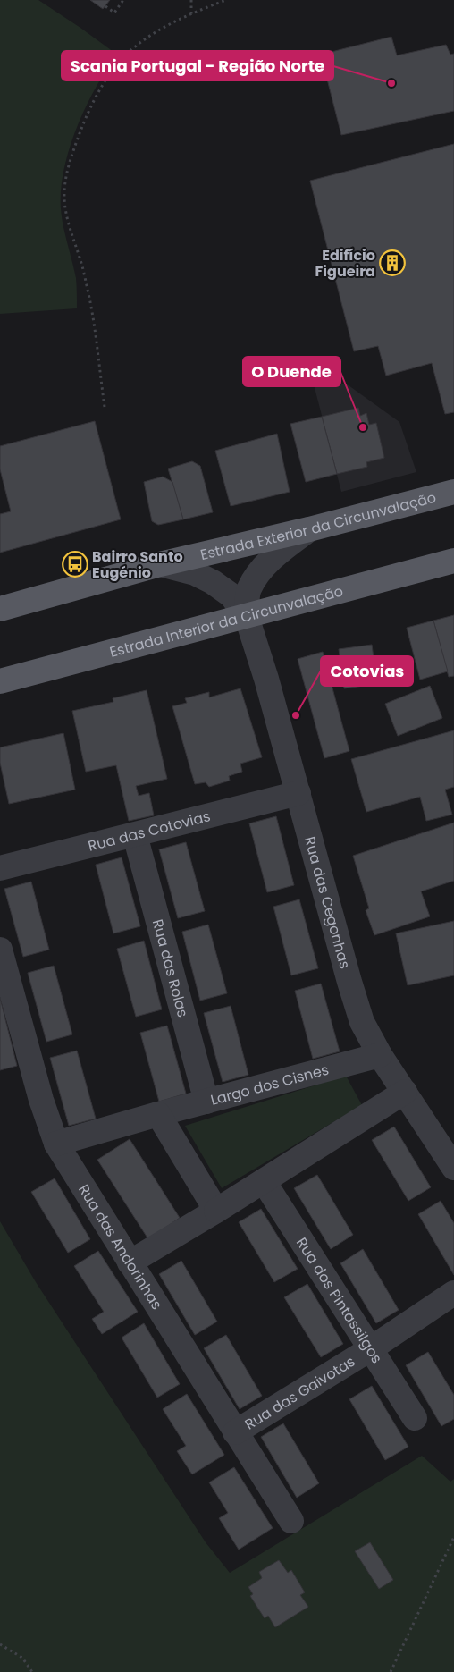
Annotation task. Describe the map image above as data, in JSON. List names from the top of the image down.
{
  "streets": {
    "main road": ["Estrada Exterior da Circunvalação", "Estrada Interior da Circunvalação"],
    "street": [
      "Rua das Cotovias",
      "Rua das Cegonhas",
      "Rua das Rolas",
      "Largo dos Cisnes",
      "Rua das Andorinhas",
      "Rua dos Pintassilgos",
      "Rua das Gaivotas"
    ]
  },
  "crossings": [
    ["Estrada Interior da Circunvalação", "Rua das Cegonhas"],
    ["Rua das Cotovias", "Rua das Cegonhas"],
    ["Rua das Cotovias", "Rua das Rolas"],
    ["Rua das Cegonhas", "Largo dos Cisnes"],
    ["Rua das Rolas", "Largo dos Cisnes"],
    ["Largo dos Cisnes", "Rua das Andorinhas"],
    ["Rua das Andorinhas", "Rua das Gaivotas"],
    ["Rua dos Pintassilgos", "Rua das Gaivotas"]
  ],
  "places": {
    "other": ["Scania Portugal - Região Norte", "O Duende", "Cotovias"],
    "building": ["Edifício Figueira"],
    "bus stop": ["Bairro Santo Eugénio"]
  }
}
